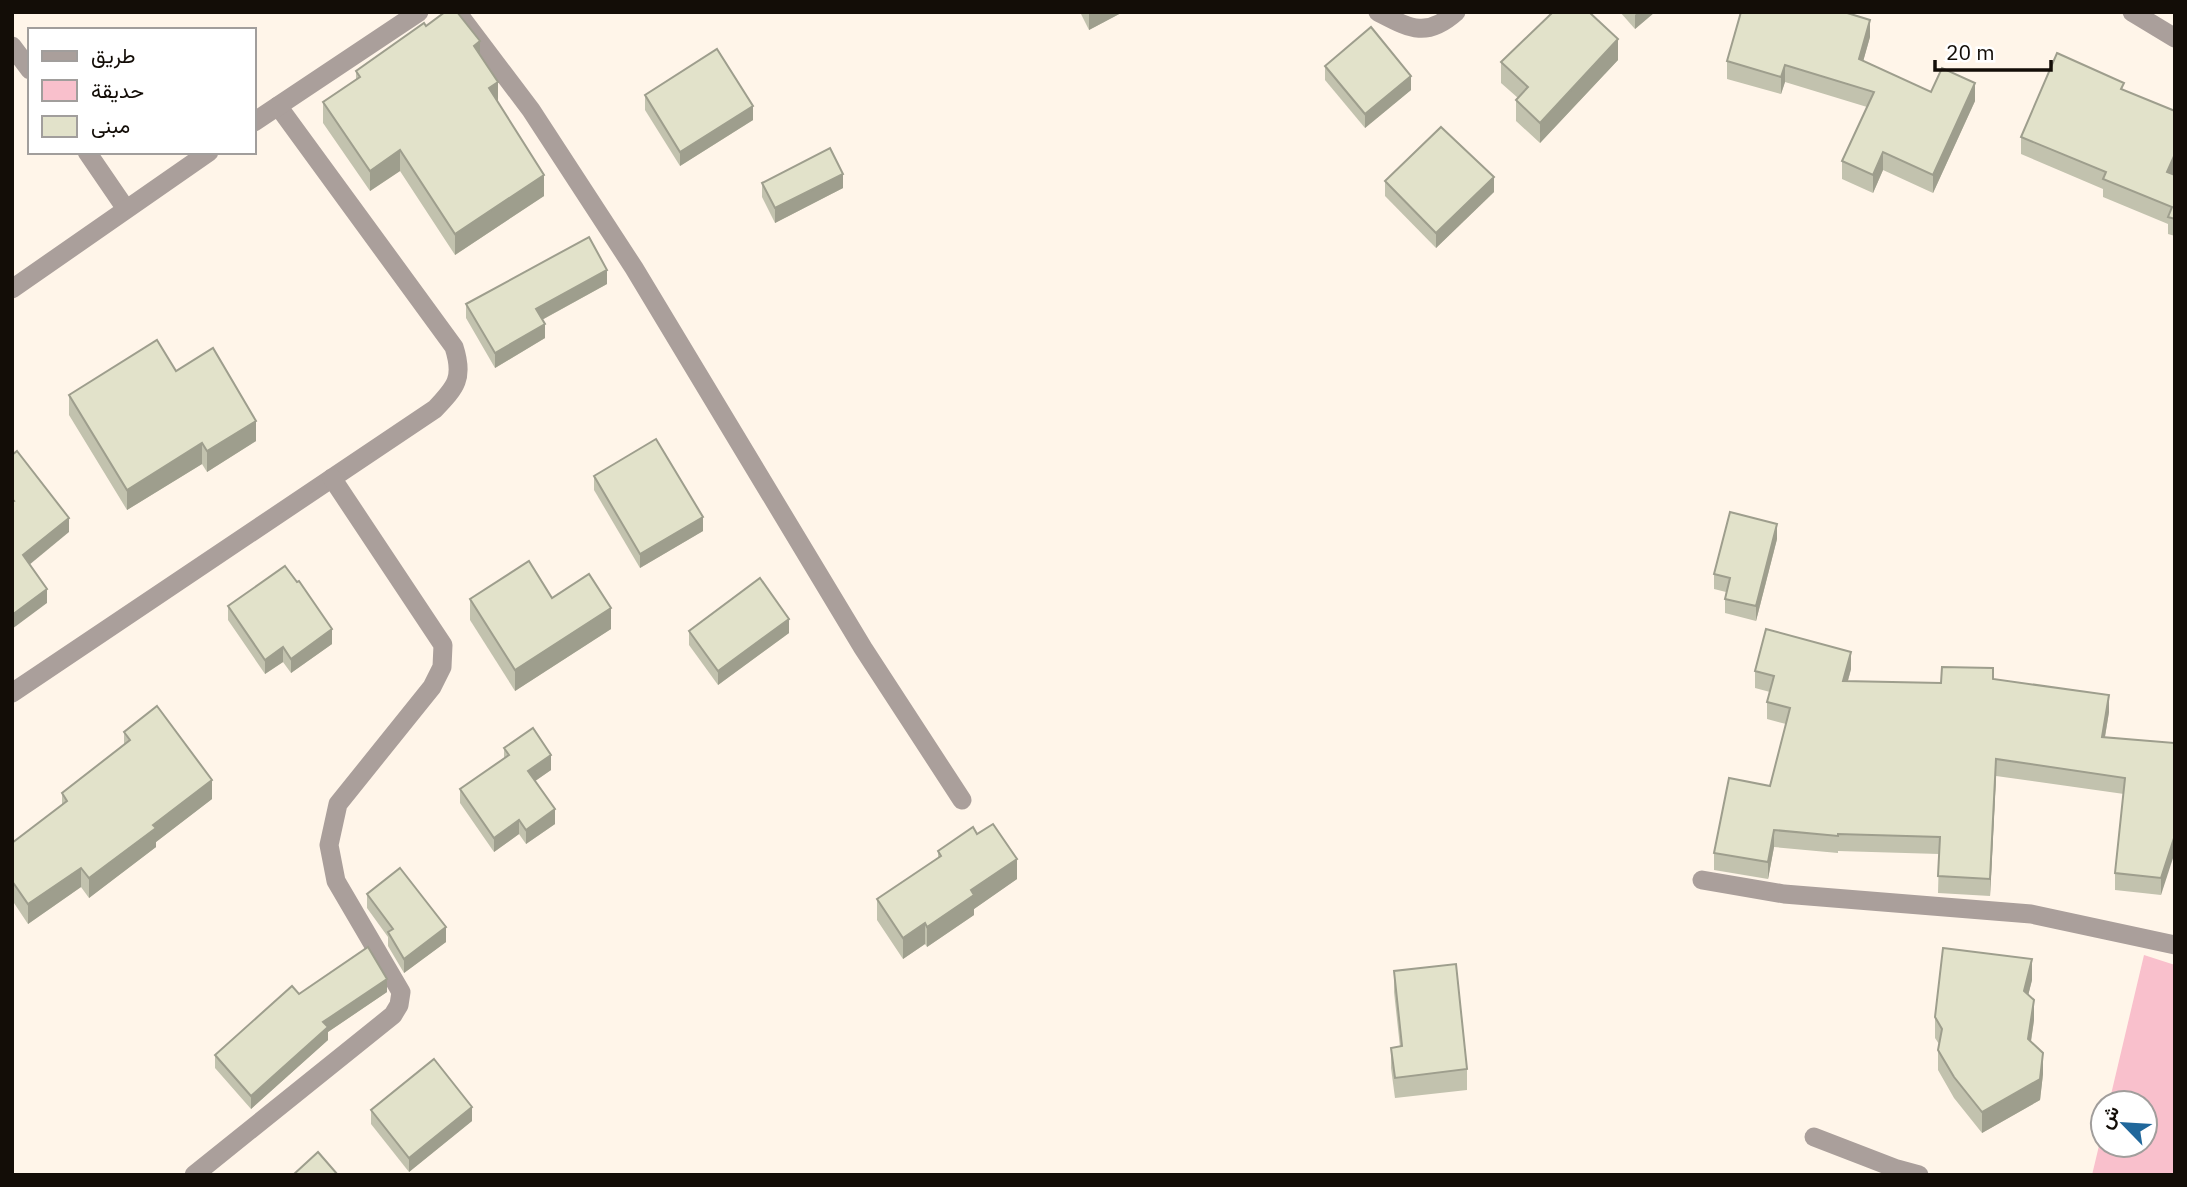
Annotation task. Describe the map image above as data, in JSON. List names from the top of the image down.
{
  "legend": ["طريق", "حديقة", "مبنى"],
  "scale_bar": "20 m",
  "north": "top left"
}
